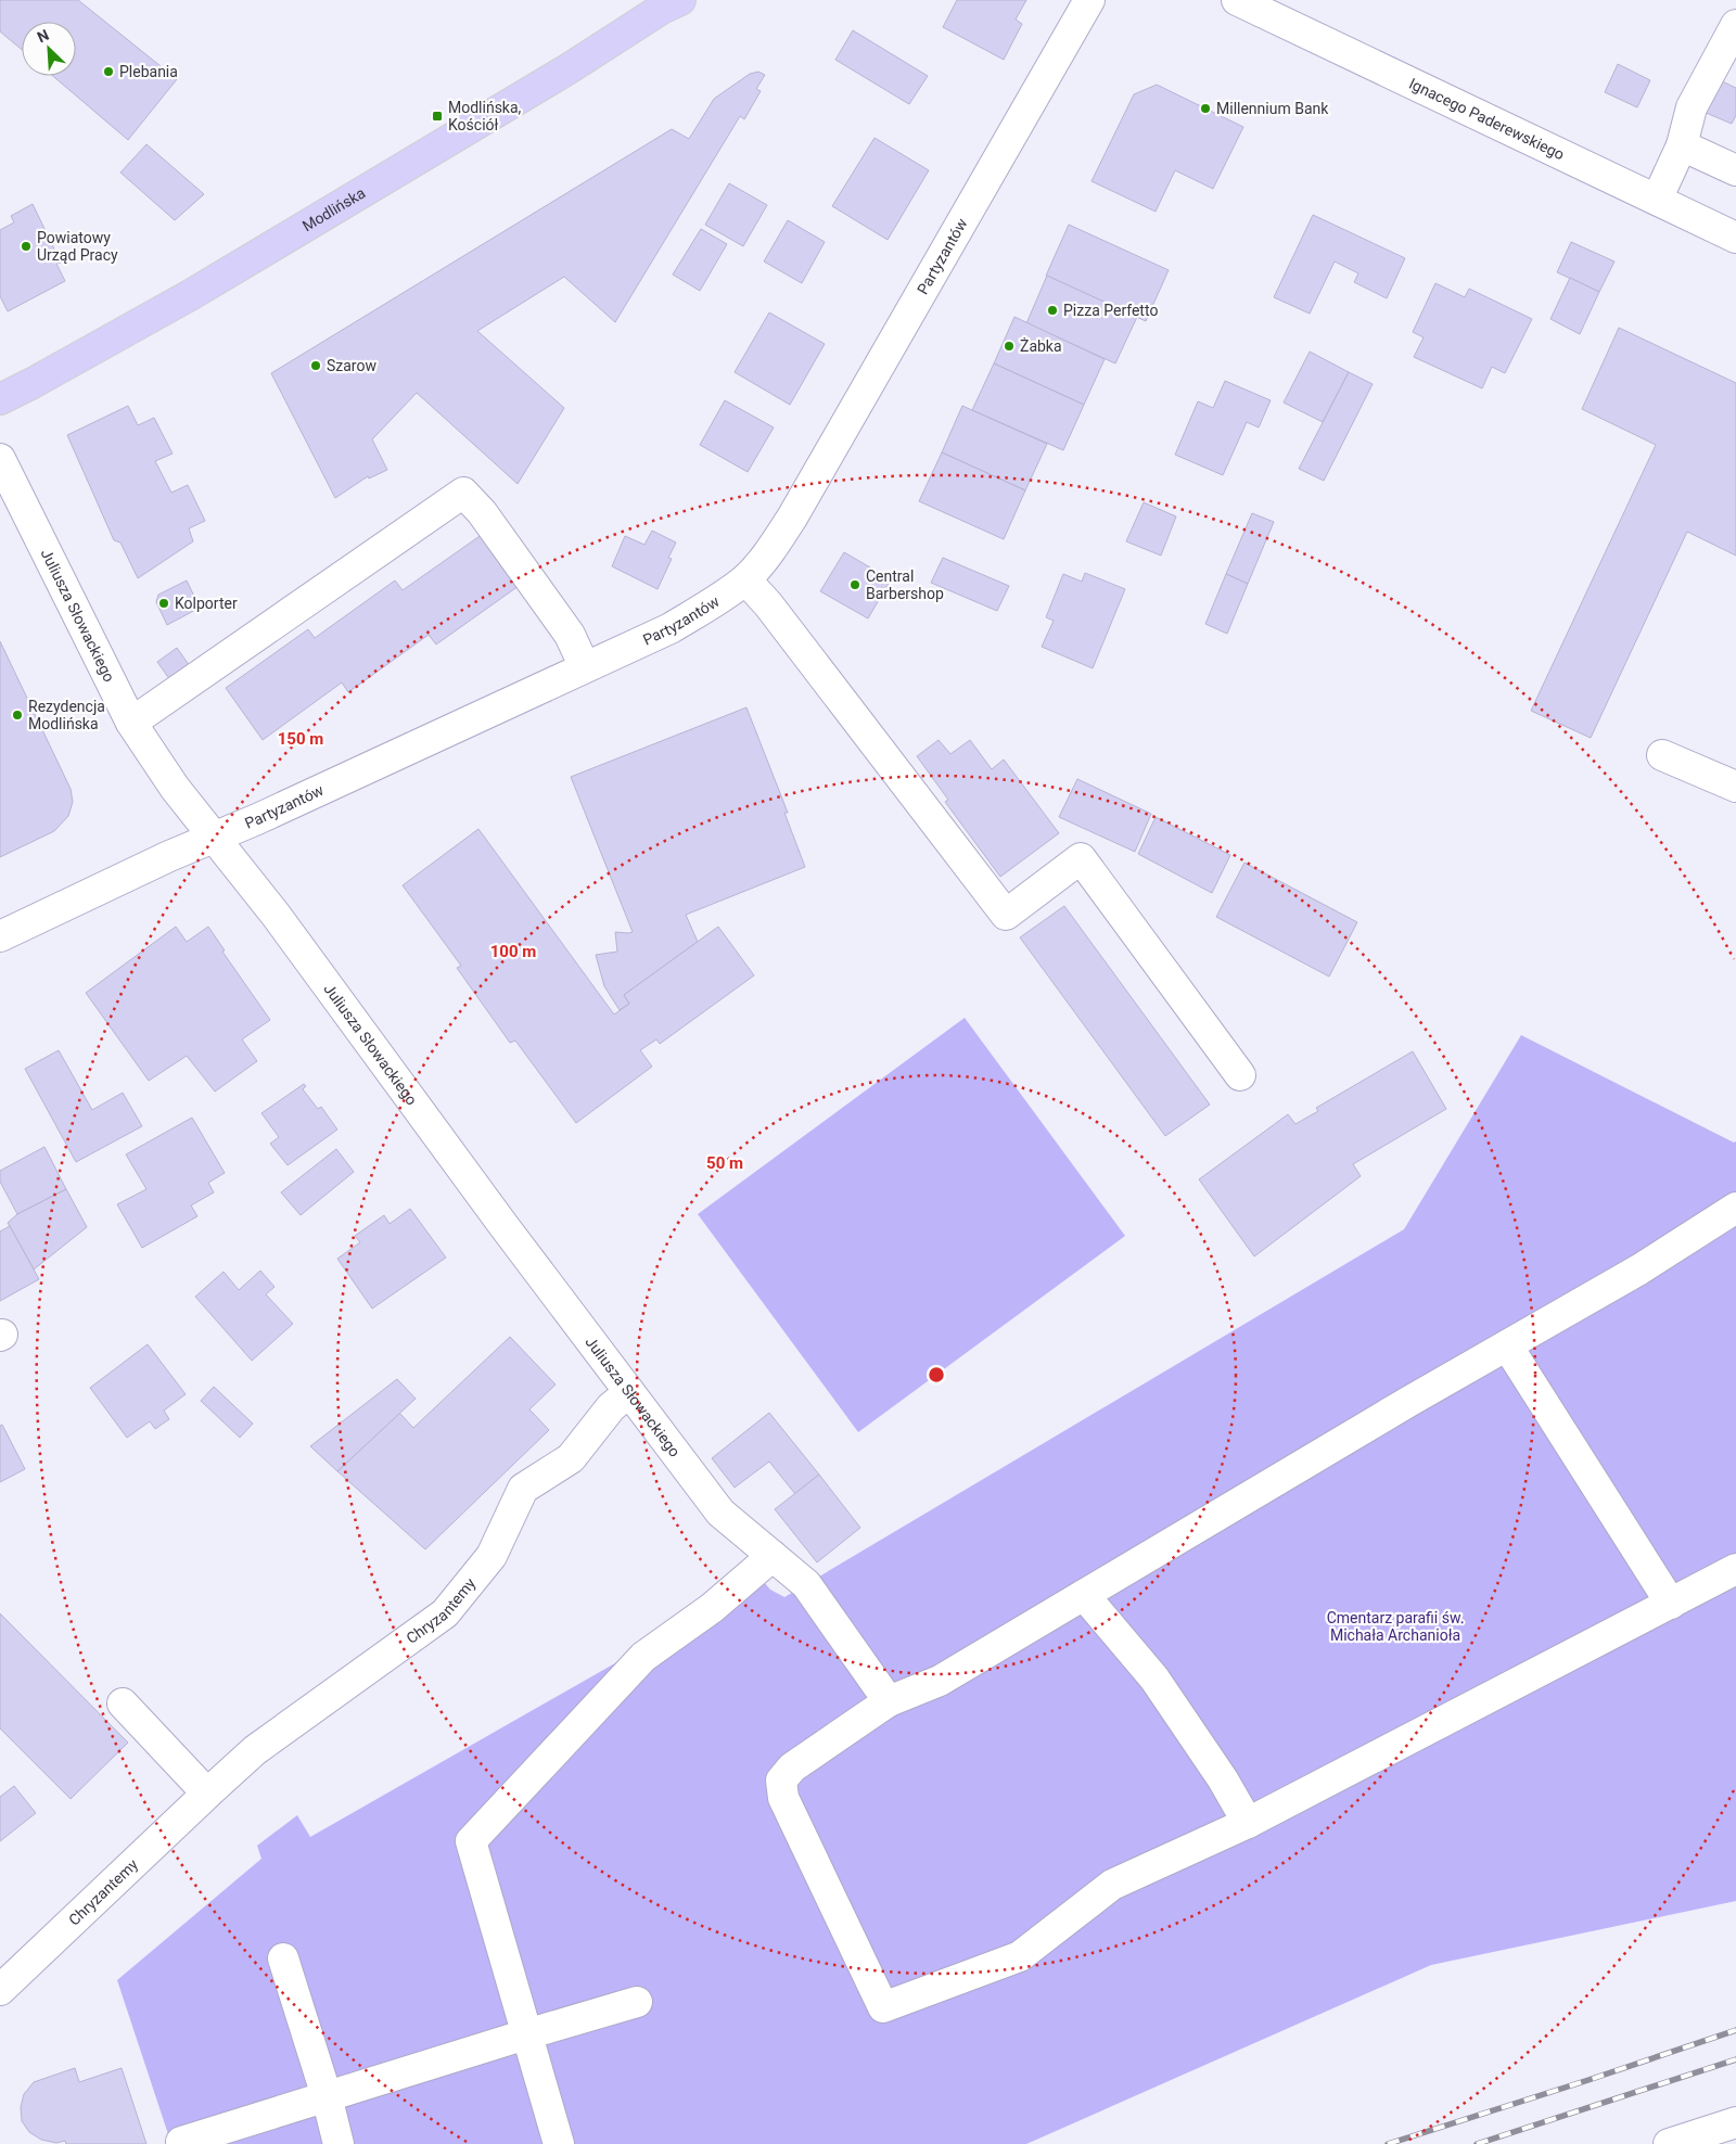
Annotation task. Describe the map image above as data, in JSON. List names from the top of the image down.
{
  "streets": {
    "main road": ["Modlińska"],
    "street": [
      "Ignacego Paderewskiego",
      "Partyzantów",
      "Juliusza Słowackiego",
      "Chryzantemy"
    ]
  },
  "crossings": [
    ["Partyzantów", "Juliusza Słowackiego"],
    ["Juliusza Słowackiego", "Chryzantemy"]
  ],
  "parks": ["Cmentarz parafii św. Michała Archanioła"],
  "places": {
    "other": [
      "Plebania",
      "Millennium Bank",
      "Powiatowy Urząd Pracy",
      "Pizza Perfetto",
      "Żabka",
      "Szarow",
      "Central Barbershop",
      "Kolporter",
      "Rezydencja Modlińska"
    ],
    "transit": ["Modlińska, Kościół"]
  },
  "north": "top left",
  "rings": ["150 m", "100 m", "50 m"]
}
